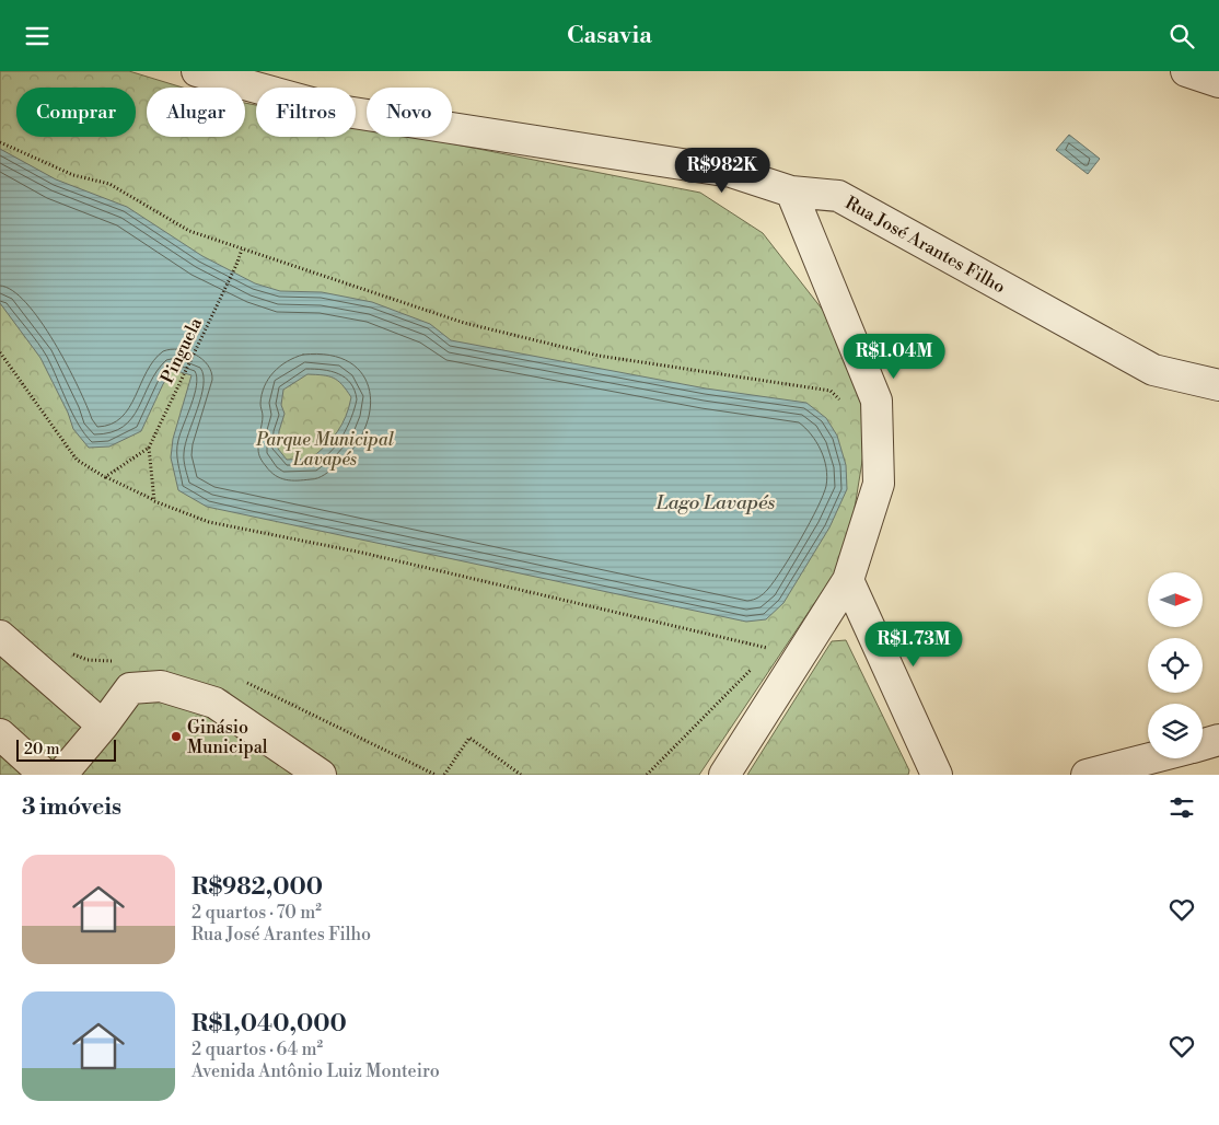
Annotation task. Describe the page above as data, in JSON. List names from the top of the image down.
{
  "streets": {
    "street": ["Rua José Arantes Filho"],
    "path": ["Pinguela"]
  },
  "water": ["Lago Lavapés"],
  "parks": ["Parque Municipal Lavapés"],
  "places": ["Ginásio Municipal"],
  "scale_bar": "20 m",
  "north": "right",
  "page": {
    "header": "Casavia",
    "chip": [
      "Comprar",
      "Alugar",
      "Filtros",
      "Novo"
    ],
    "price": ["R$982K", "R$1.04M", "R$1.73M"],
    "scale": "20 m",
    "heading": "3 imóveis",
    "list": [
      {
        "name": "R$982,000",
        "note": "2 quartos · 70 m² · Rua José Arantes Filho"
      },
      {
        "name": "R$1,040,000",
        "note": "2 quartos · 64 m² · Avenida Antônio Luiz Monteiro"
      }
    ]
  }
}
